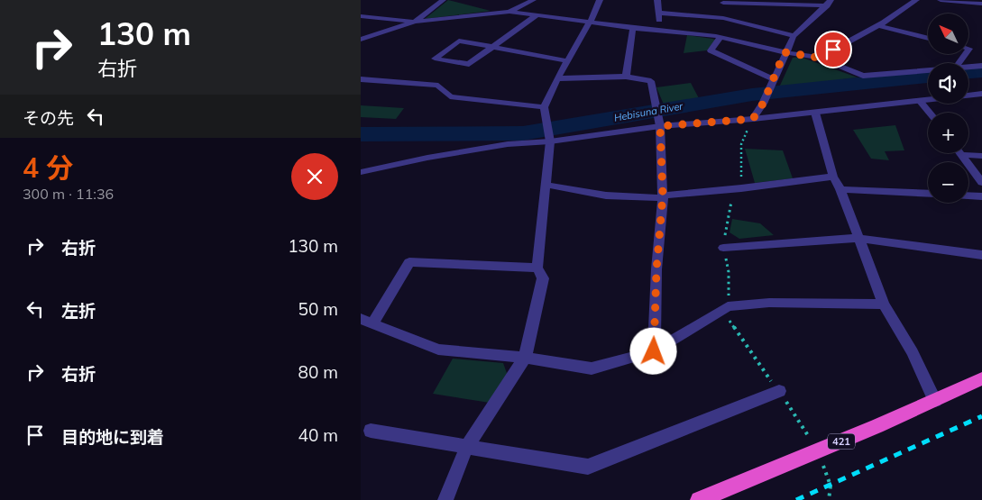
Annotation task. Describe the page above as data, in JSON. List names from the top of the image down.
{
  "streets": {
    "highway": ["421"]
  },
  "water": ["Hebisuna River"],
  "north": "top left",
  "page": {
    "turn": ["130 m", "右折"],
    "map_buttons": ["+", "−"],
    "then": "その先",
    "heading": ["4 分", "300 m · 11:36"],
    "list": [
      {
        "name": "右折",
        "value": "130 m"
      },
      {
        "name": "左折",
        "value": "50 m"
      },
      {
        "name": "右折",
        "value": "80 m"
      },
      {
        "name": "目的地に到着",
        "value": "40 m"
      }
    ]
  }
}
